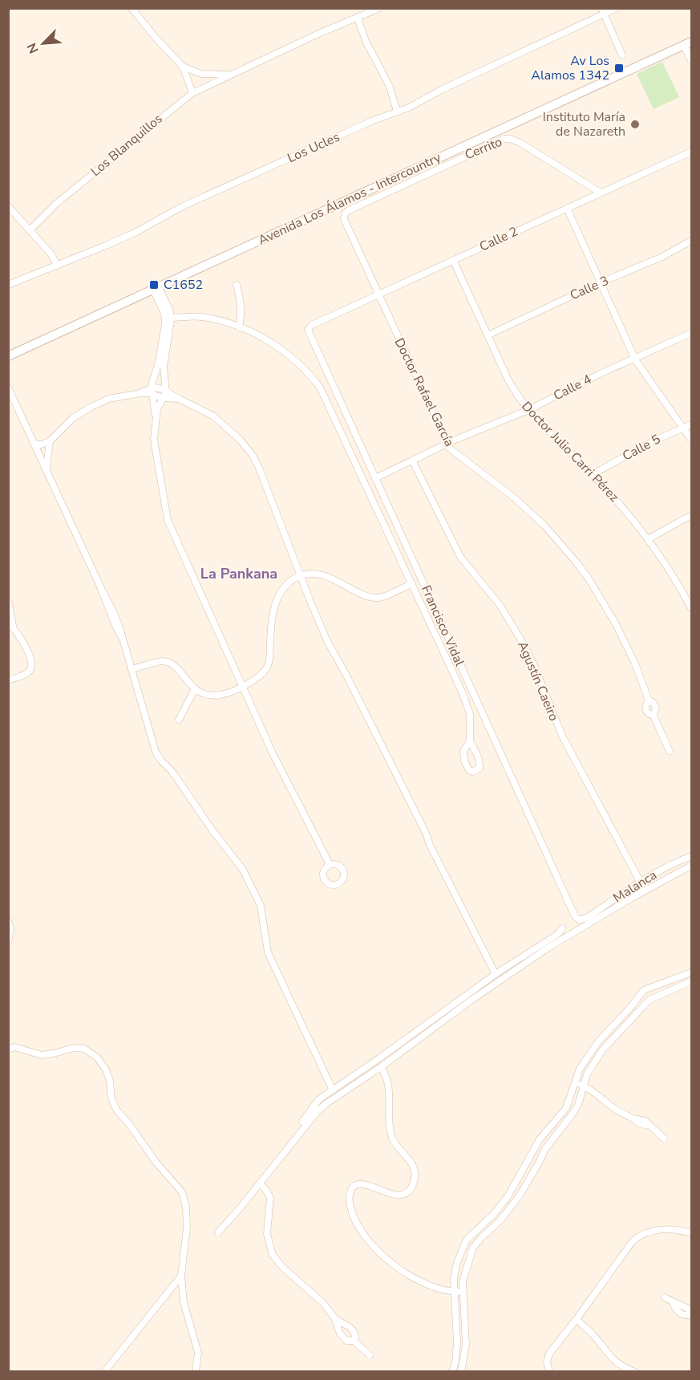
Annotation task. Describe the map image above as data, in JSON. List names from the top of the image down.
{
  "streets": {
    "main road": ["Avenida Los Álamos - Intercountry"],
    "street": [
      "Los Blanquillos",
      "Los Ucles",
      "Cerrito",
      "Calle 2",
      "Calle 3",
      "Calle 4",
      "Doctor Rafael García",
      "Calle 5",
      "Doctor Julio Carri Pérez",
      "Francisco Vidal",
      "Agustín Caeiro",
      "Malanca"
    ]
  },
  "crossings": [
    ["Cerrito", "Calle 2"],
    ["Cerrito", "Doctor Rafael García"],
    ["Calle 2", "Doctor Rafael García"],
    ["Calle 2", "Doctor Julio Carri Pérez"],
    ["Calle 2", "Francisco Vidal"],
    ["Calle 3", "Doctor Julio Carri Pérez"],
    ["Calle 4", "Doctor Rafael García"],
    ["Calle 4", "Doctor Julio Carri Pérez"],
    ["Calle 4", "Francisco Vidal"],
    ["Calle 4", "Agustín Caeiro"],
    ["Calle 5", "Doctor Julio Carri Pérez"],
    ["Francisco Vidal", "Malanca"],
    ["Agustín Caeiro", "Malanca"]
  ],
  "districts": ["La Pankana"],
  "places": {
    "transit": ["Av Los Alamos 1342", "C1652"],
    "other": ["Instituto María de Nazareth"]
  },
  "north": "bottom left"
}
